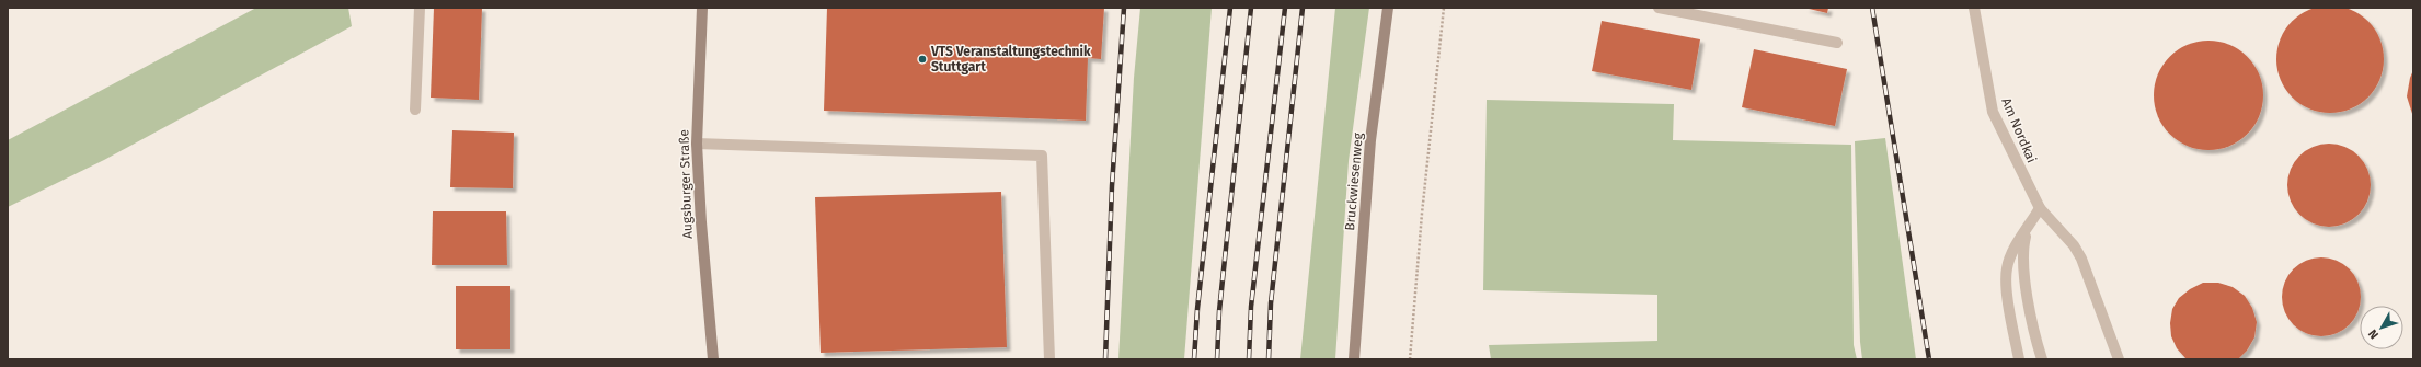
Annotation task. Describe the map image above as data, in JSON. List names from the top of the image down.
{
  "streets": {
    "street": ["Am Nordkai", "Bruckwiesenweg", "Augsburger Straße"]
  },
  "places": ["VTS Veranstaltungstechnik Stuttgart"],
  "north": "bottom left"
}
